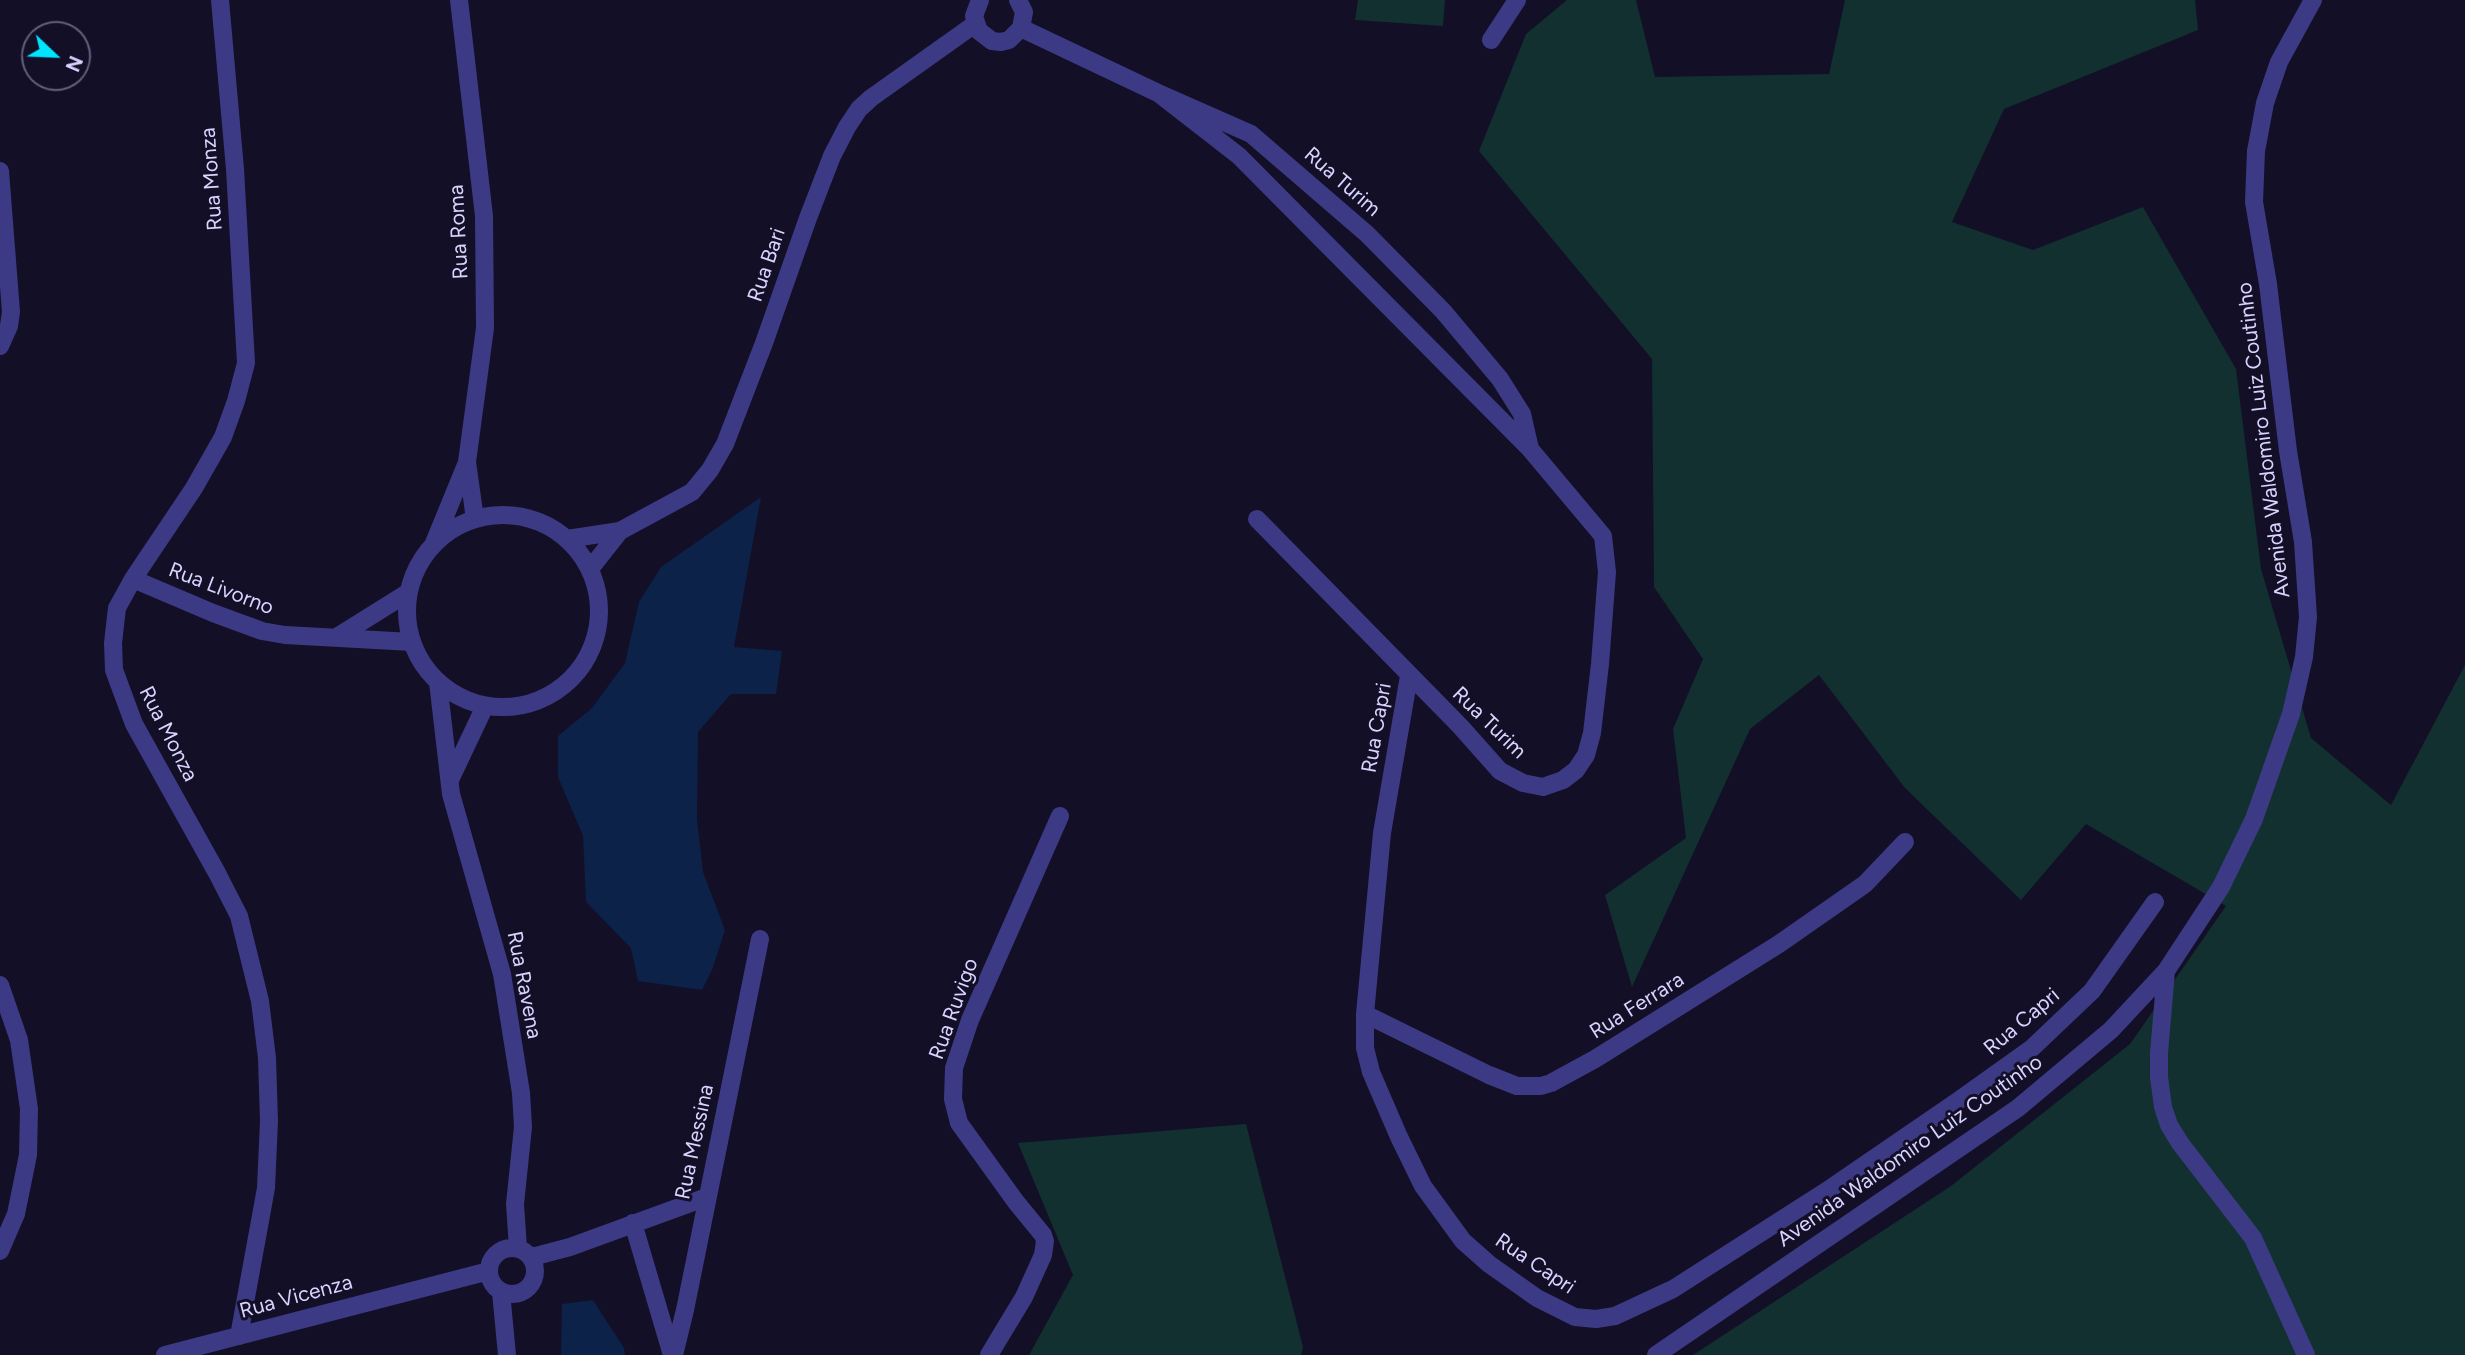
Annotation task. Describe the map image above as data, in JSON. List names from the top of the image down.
{
  "streets": {
    "street": [
      "Rua Monza",
      "Rua Turim",
      "Rua Roma",
      "Rua Bari",
      "Avenida Waldomiro Luiz Coutinho",
      "Rua Livorno",
      "Rua Capri",
      "Rua Ravena",
      "Rua Ferrara",
      "Rua Ruvigo",
      "Rua Messina",
      "Rua Vicenza"
    ]
  },
  "crossings": [
    ["Rua Monza", "Rua Livorno"],
    ["Rua Monza", "Rua Vicenza"],
    ["Rua Turim", "Rua Capri"],
    ["Rua Roma", "Rua Bari"],
    ["Rua Roma", "Rua Livorno"],
    ["Rua Roma", "Rua Ravena"],
    ["Rua Bari", "Rua Livorno"],
    ["Rua Bari", "Rua Ravena"],
    ["Rua Livorno", "Rua Ravena"],
    ["Rua Capri", "Rua Ferrara"]
  ],
  "north": "bottom right"
}
